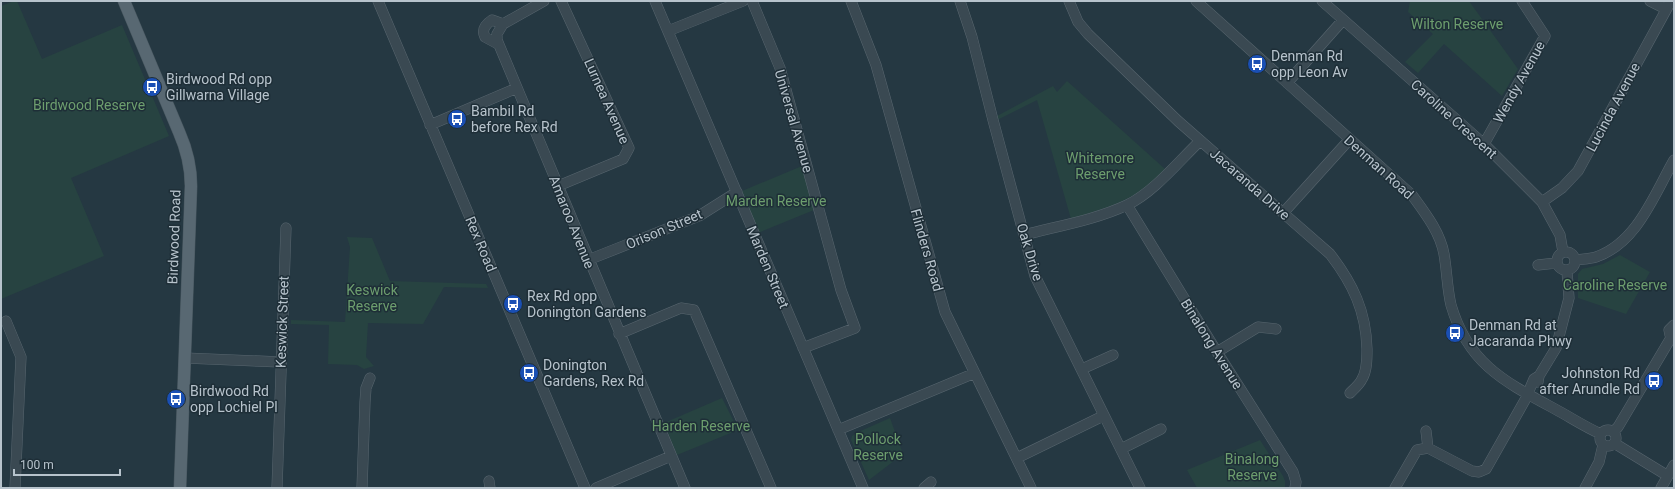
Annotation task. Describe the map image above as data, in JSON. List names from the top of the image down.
{
  "streets": {
    "main road": ["Birdwood Road"],
    "street": [
      "Wendy Avenue",
      "Lurnea Avenue",
      "Lucinda Avenue",
      "Caroline Crescent",
      "Universal Avenue",
      "Denman Road",
      "Jacaranda Drive",
      "Amaroo Avenue",
      "Orison Street",
      "Rex Road",
      "Flinders Road",
      "Oak Drive",
      "Marden Street",
      "Keswick Street",
      "Binalong Avenue"
    ]
  },
  "crossings": [
    ["Wendy Avenue", "Caroline Crescent"],
    ["Lurnea Avenue", "Amaroo Avenue"],
    ["Lucinda Avenue", "Caroline Crescent"],
    ["Universal Avenue", "Marden Street"],
    ["Amaroo Avenue", "Orison Street"],
    ["Orison Street", "Marden Street"]
  ],
  "parks": [
    "Wilton Reserve",
    "Birdwood Reserve",
    "Whitemore Reserve",
    "Marden Reserve",
    "Caroline Reserve",
    "Keswick Reserve",
    "Harden Reserve",
    "Pollock Reserve",
    "Binalong Reserve"
  ],
  "places": {
    "bus stop": [
      "Denman Rd opp Leon Av",
      "Birdwood Rd opp Gillwarna Village",
      "Bambil Rd before Rex Rd",
      "Rex Rd opp Donington Gardens",
      "Denman Rd at Jacaranda Phwy",
      "Donington Gardens, Rex Rd",
      "Johnston Rd after Arundle Rd",
      "Birdwood Rd opp Lochiel Pl"
    ]
  },
  "scale_bar": "100 m"
}
